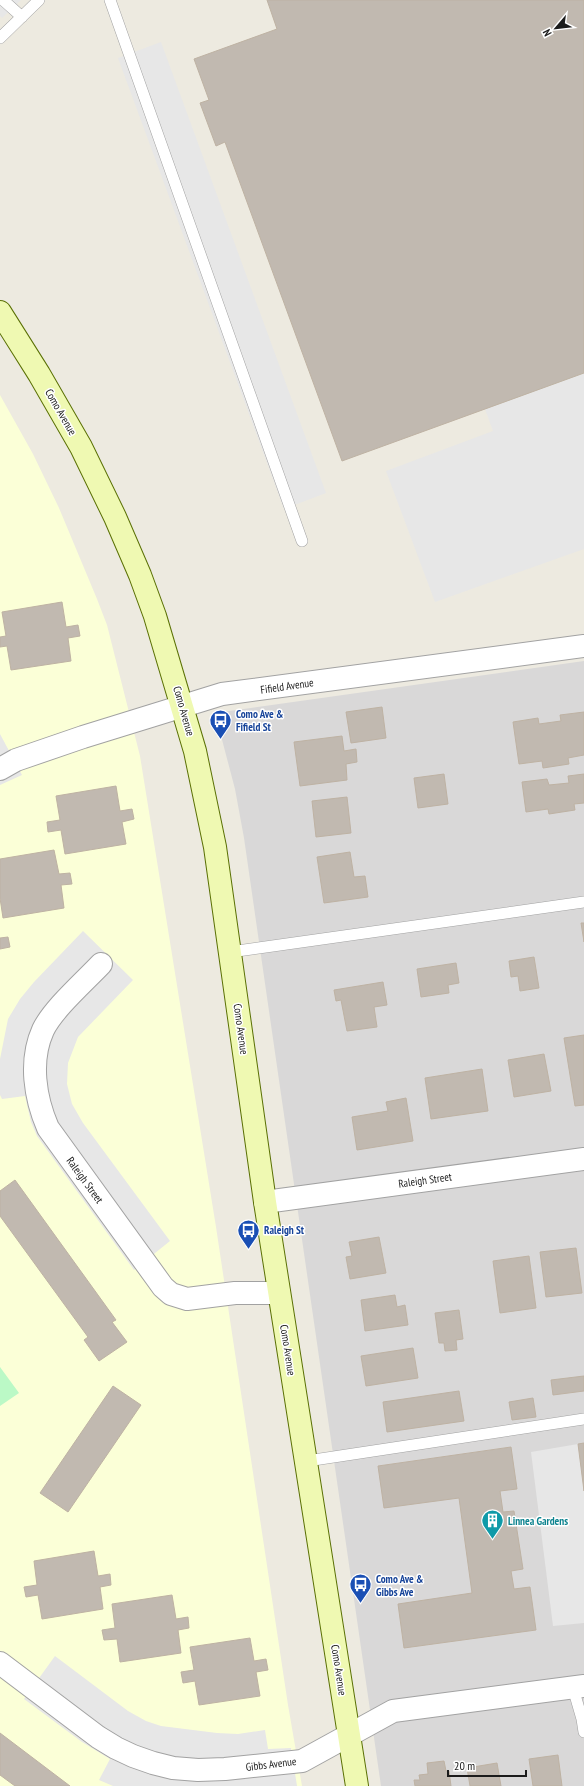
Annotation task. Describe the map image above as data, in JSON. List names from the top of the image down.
{
  "streets": {
    "main road": ["Como Avenue"],
    "street": ["Fifield Avenue", "Raleigh Street", "Gibbs Avenue"]
  },
  "crossings": [
    ["Como Avenue", "Fifield Avenue"],
    ["Como Avenue", "Raleigh Street"],
    ["Como Avenue", "Gibbs Avenue"]
  ],
  "places": {
    "bus stop": ["Como Ave & Fifield St", "Raleigh St", "Como Ave & Gibbs Ave"],
    "building": ["Linnea Gardens"]
  },
  "scale_bar": "20 m",
  "north": "bottom left"
}
